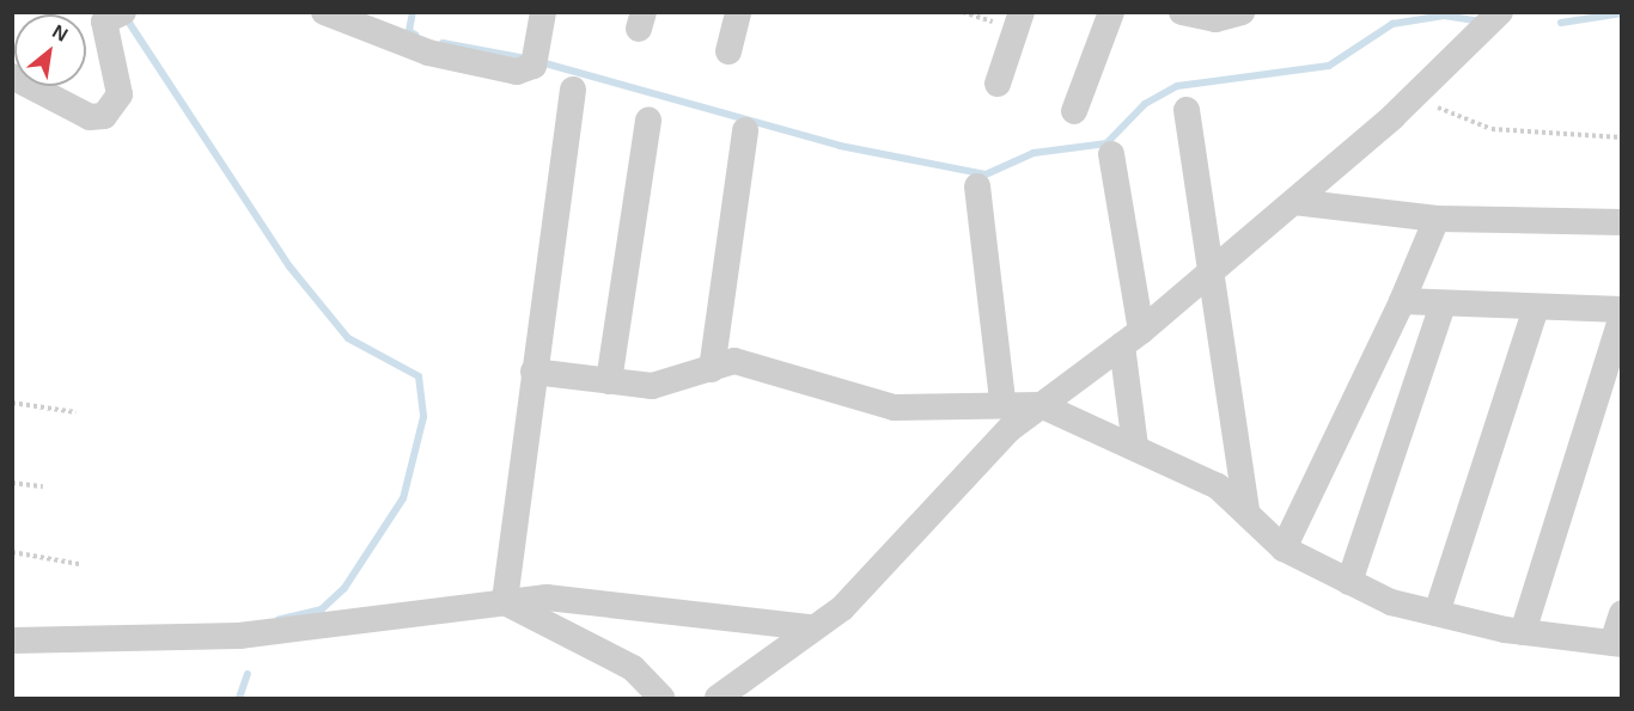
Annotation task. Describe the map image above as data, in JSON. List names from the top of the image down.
{
  "north": "top right"
}
